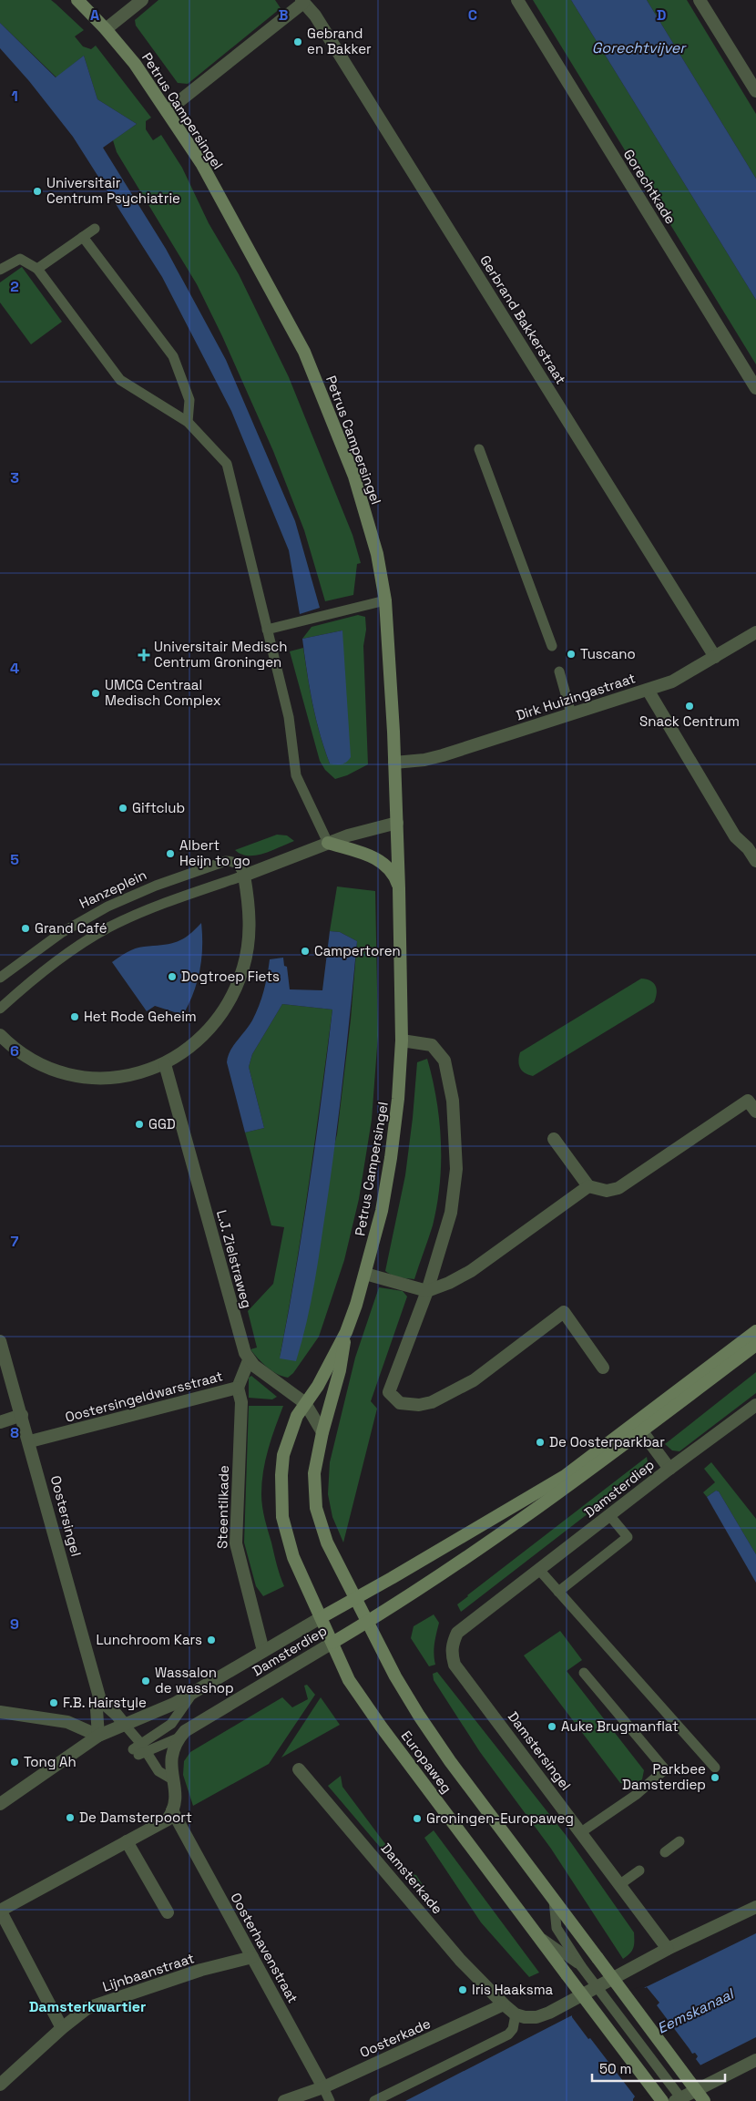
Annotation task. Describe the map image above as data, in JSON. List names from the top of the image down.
{
  "streets": {
    "main road": ["Petrus Campersingel", "Damsterdiep", "Europaweg"],
    "street": [
      "Gorechtkade",
      "Gerbrand Bakkerstraat",
      "Dirk Huizingastraat",
      "L.J. Zielstraweg",
      "Oostersingeldwarsstraat",
      "Steentilkade",
      "Oostersingel",
      "Damstersingel",
      "Damsterkade",
      "Oosterhavenstraat",
      "Lijnbaanstraat",
      "Oosterkade"
    ],
    "lane": ["Hanzeplein"]
  },
  "crossings": [
    ["Petrus Campersingel", "Dirk Huizingastraat"],
    ["Petrus Campersingel", "Damsterdiep"],
    ["Petrus Campersingel", "Europaweg"],
    ["Gerbrand Bakkerstraat", "Dirk Huizingastraat"],
    ["L.J. Zielstraweg", "Oostersingeldwarsstraat"],
    ["Oostersingeldwarsstraat", "Steentilkade"],
    ["Oostersingeldwarsstraat", "Oostersingel"],
    ["Damsterdiep", "Steentilkade"],
    ["Damsterdiep", "Oostersingel"],
    ["Damsterdiep", "Damstersingel"],
    ["Damsterdiep", "Europaweg"],
    ["Damsterkade", "Oosterkade"],
    ["Oosterhavenstraat", "Lijnbaanstraat"],
    ["Oosterhavenstraat", "Oosterkade"]
  ],
  "districts": ["Damsterkwartier"],
  "water": ["Gorechtvijver", "Eemskanaal"],
  "places": {
    "other": [
      "Gebrand en Bakker",
      "Universitair Centrum Psychiatrie",
      "Tuscano",
      "UMCG Centraal Medisch Complex",
      "Snack Centrum",
      "Giftclub",
      "Albert Heijn to go",
      "Grand Café",
      "Campertoren",
      "Dogtroep Fiets",
      "Het Rode Geheim",
      "GGD",
      "De Oosterparkbar",
      "Lunchroom Kars",
      "Wassalon de wasshop",
      "F.B. Hairstyle",
      "Auke Brugmanflat",
      "Tong Ah",
      "Parkbee Damsterdiep",
      "De Damsterpoort",
      "Groningen-Europaweg",
      "Iris Haaksma"
    ],
    "health": ["Universitair Medisch Centrum Groningen"]
  },
  "scale_bar": "50 m",
  "grid": {
    "columns": [
      "A",
      "B",
      "C",
      "D"
    ],
    "rows": [
      "1",
      "2",
      "3",
      "4",
      "5",
      "6",
      "7",
      "8",
      "9"
    ]
  }
}
